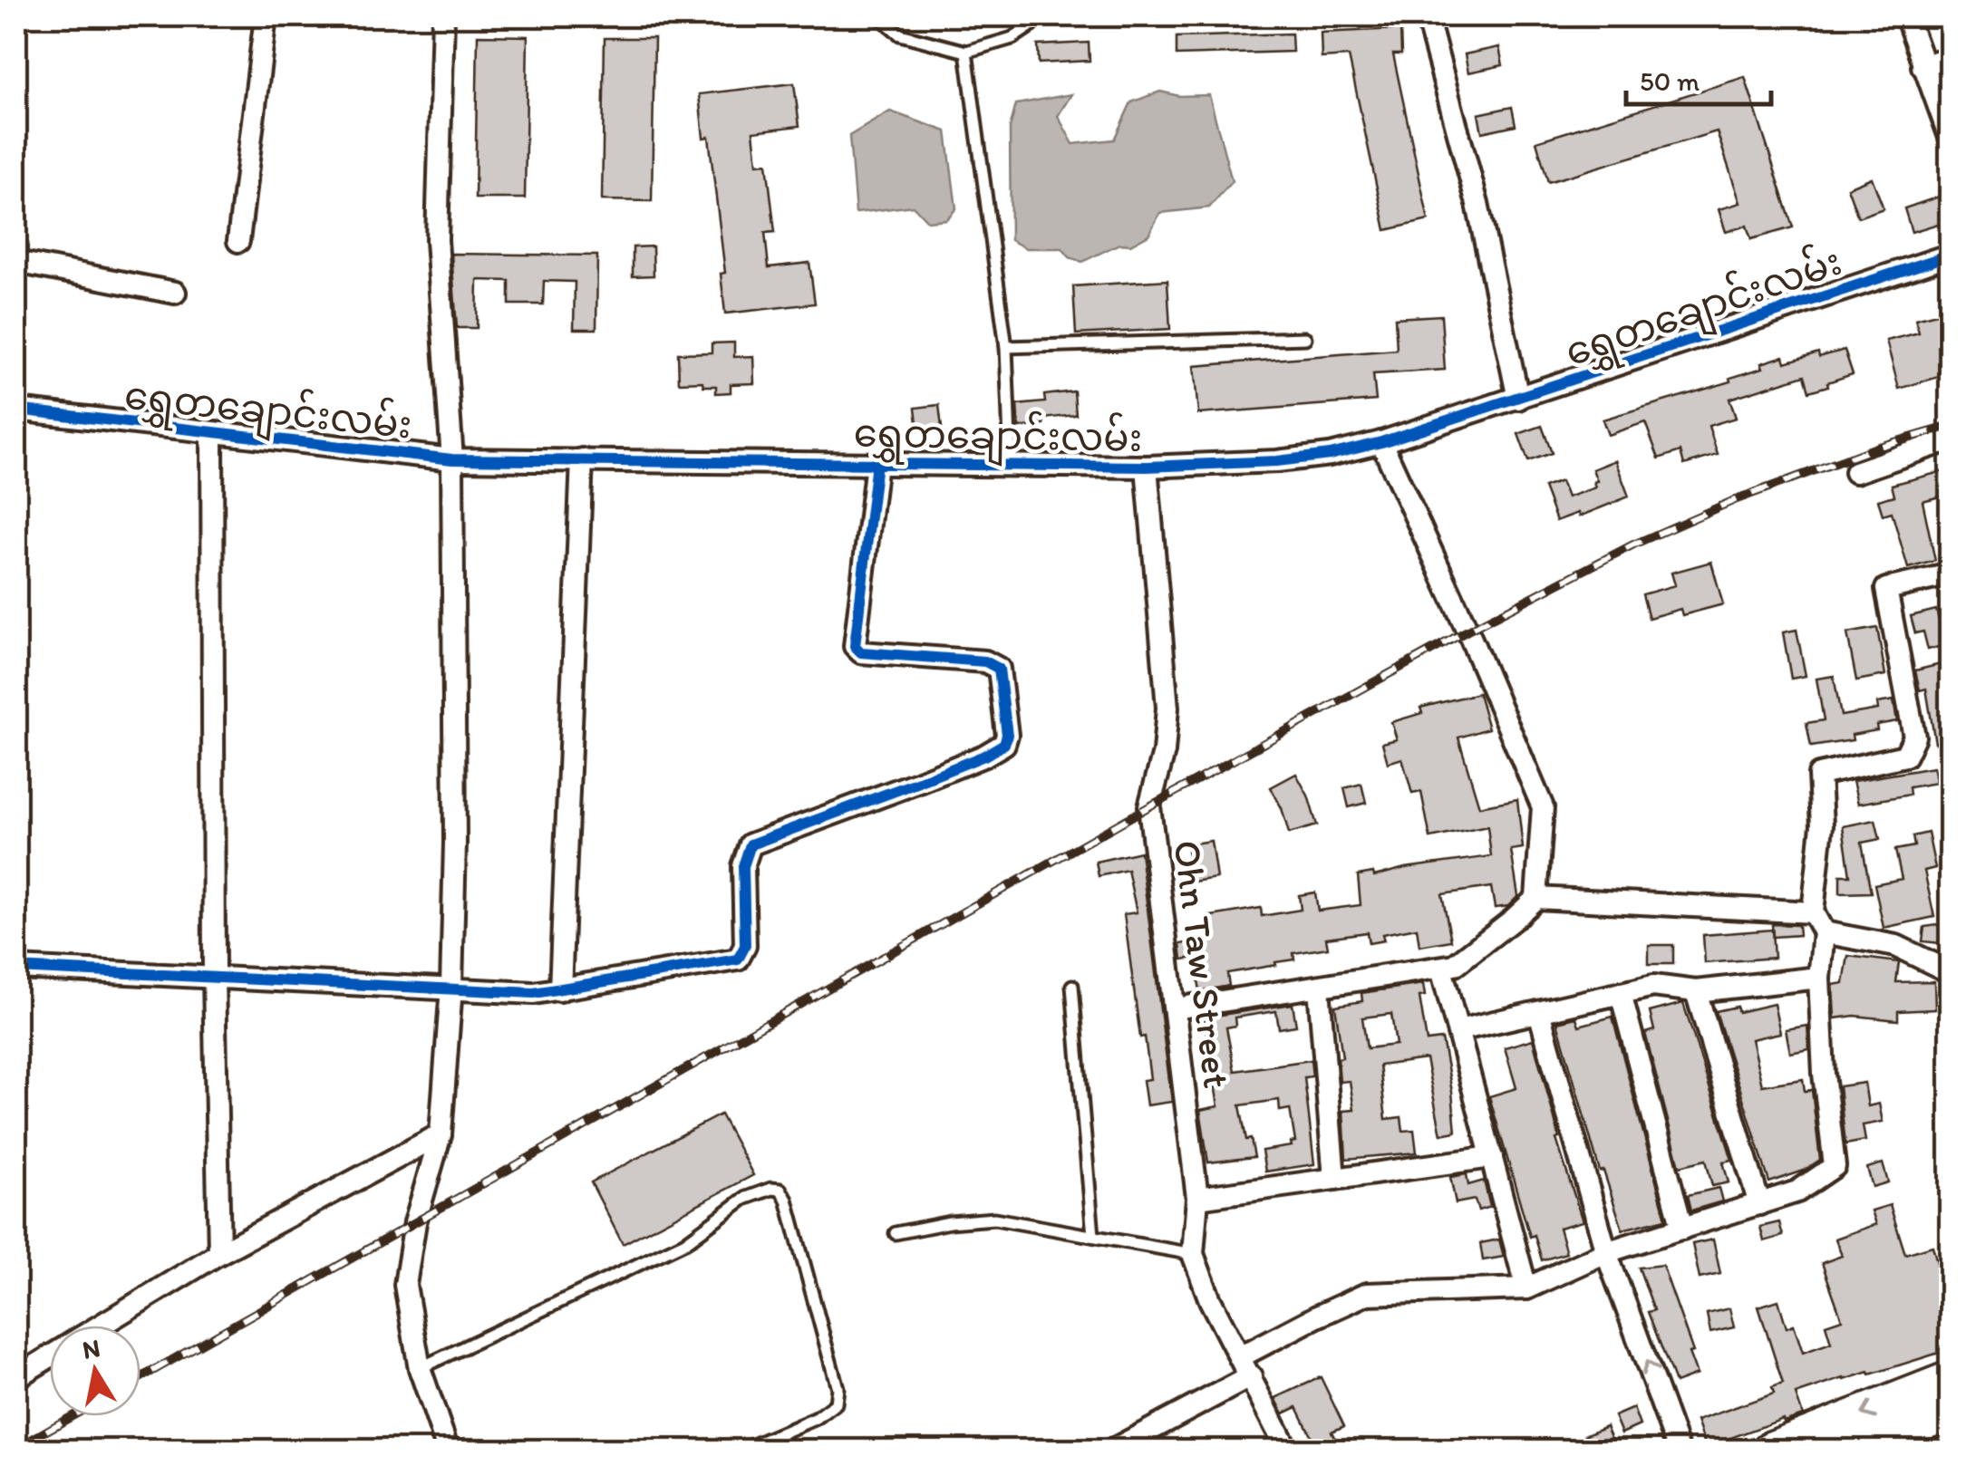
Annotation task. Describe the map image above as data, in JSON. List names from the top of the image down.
{
  "streets": {
    "street": ["ရွှေတချောင်းလမ်း", "Ohn Taw Street"]
  },
  "crossings": [
    ["ရွှေတချောင်းလမ်း", "Ohn Taw Street"]
  ],
  "scale_bar": "50 m",
  "north": "top"
}
